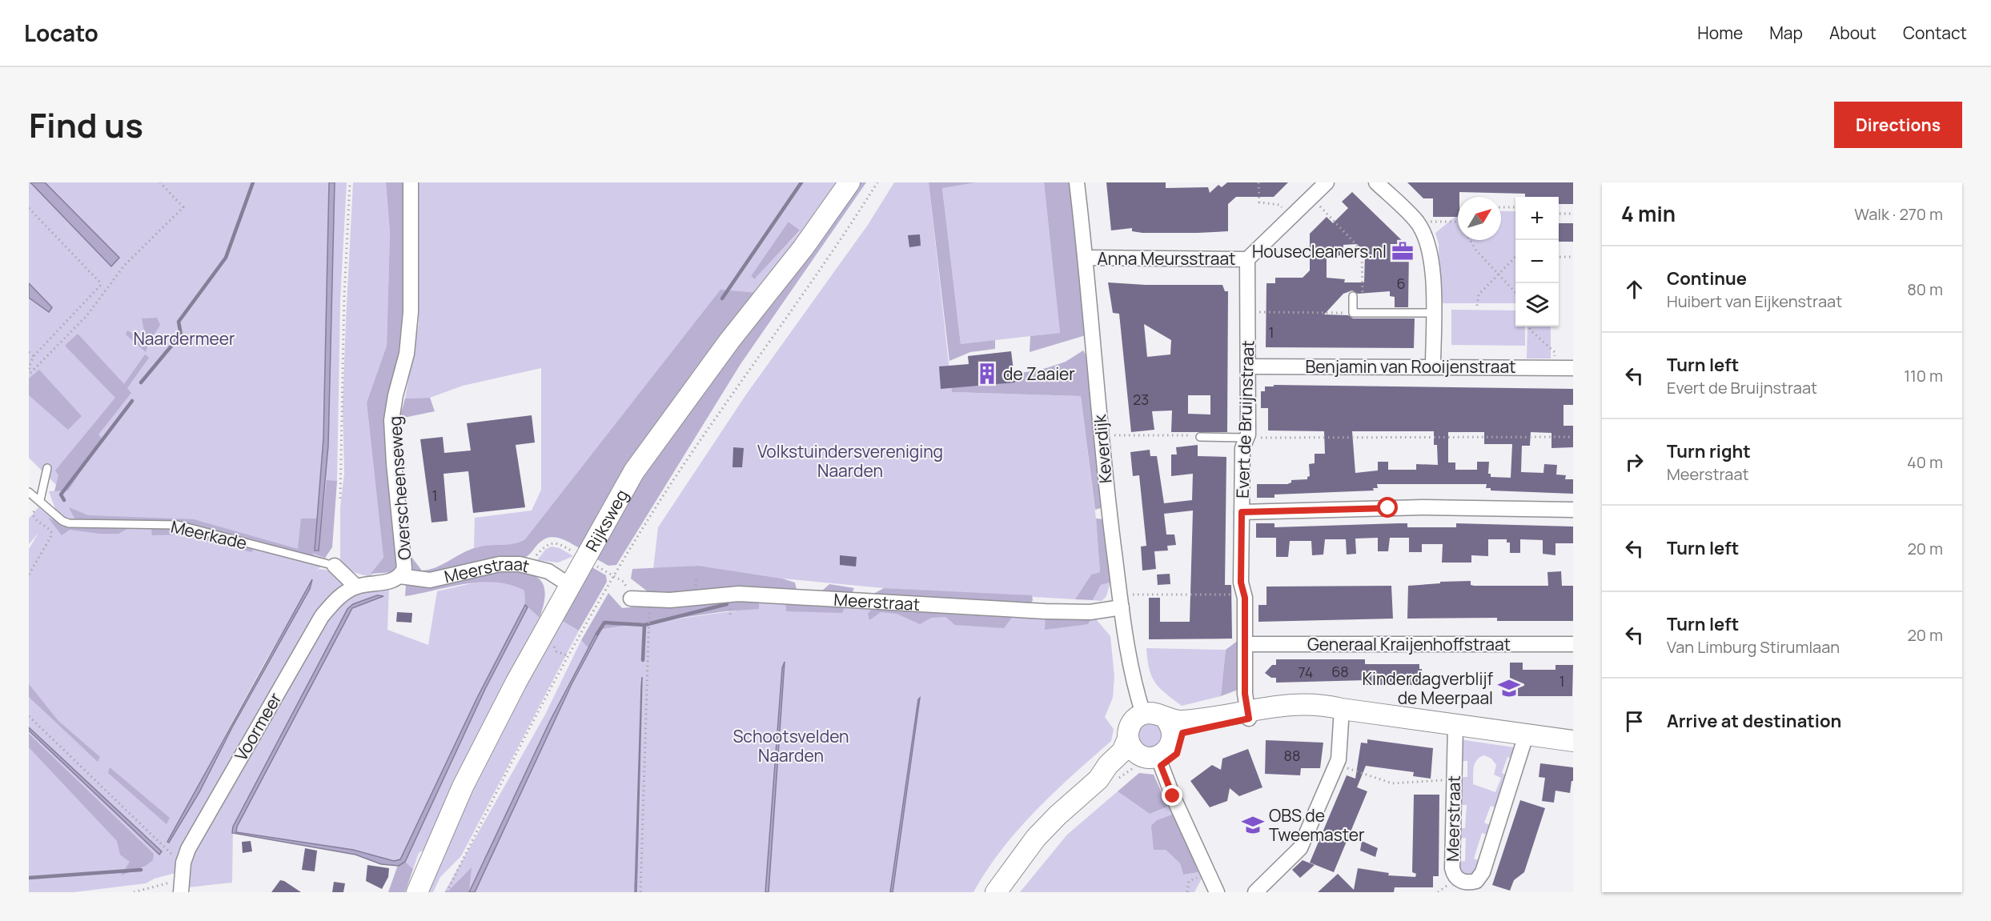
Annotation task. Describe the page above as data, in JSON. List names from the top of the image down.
{
  "streets": {
    "street": [
      "Anna Meursstraat",
      "Benjamin van Rooijenstraat",
      "Evert de Bruijnstraat",
      "Keverdijk",
      "Overscheenseweg",
      "Rijksweg",
      "Meerkade",
      "Meerstraat",
      "Generaal Kraijenhoffstraat",
      "Voormeer"
    ]
  },
  "crossings": [
    ["Anna Meursstraat", "Evert de Bruijnstraat"],
    ["Anna Meursstraat", "Keverdijk"],
    ["Benjamin van Rooijenstraat", "Evert de Bruijnstraat"],
    ["Evert de Bruijnstraat", "Generaal Kraijenhoffstraat"],
    ["Keverdijk", "Meerstraat"],
    ["Overscheenseweg", "Meerkade"],
    ["Overscheenseweg", "Meerstraat"],
    ["Overscheenseweg", "Voormeer"],
    ["Rijksweg", "Meerstraat"],
    ["Meerkade", "Voormeer"]
  ],
  "parks": ["Naardermeer", "Volkstuindersvereniging Naarden", "Schootsvelden Naarden"],
  "places": {
    "office": ["Housecleaners.nl"],
    "building": ["de Zaaier"],
    "school or university": ["Kinderdagverblijf de Meerpaal", "OBS de Tweemaster"]
  },
  "house_numbers": [
    "6",
    "1",
    "23",
    "1",
    "68",
    "74",
    "1",
    "88"
  ],
  "north": "top right",
  "page": {
    "header": "Locato",
    "nav": [
      "Home",
      "Map",
      "About",
      "Contact"
    ],
    "title": "Find us",
    "buttons": "Directions",
    "heading": ["4 min", "Walk · 270 m"],
    "map_buttons": ["+", "−"],
    "list": [
      ["Continue", "Huibert van Eijkenstraat", "80 m"],
      ["Turn left", "Evert de Bruijnstraat", "110 m"],
      ["Turn right", "Meerstraat", "40 m"],
      ["Turn left", "20 m"],
      ["Turn left", "Van Limburg Stirumlaan", "20 m"],
      "Arrive at destination"
    ]
  }
}
